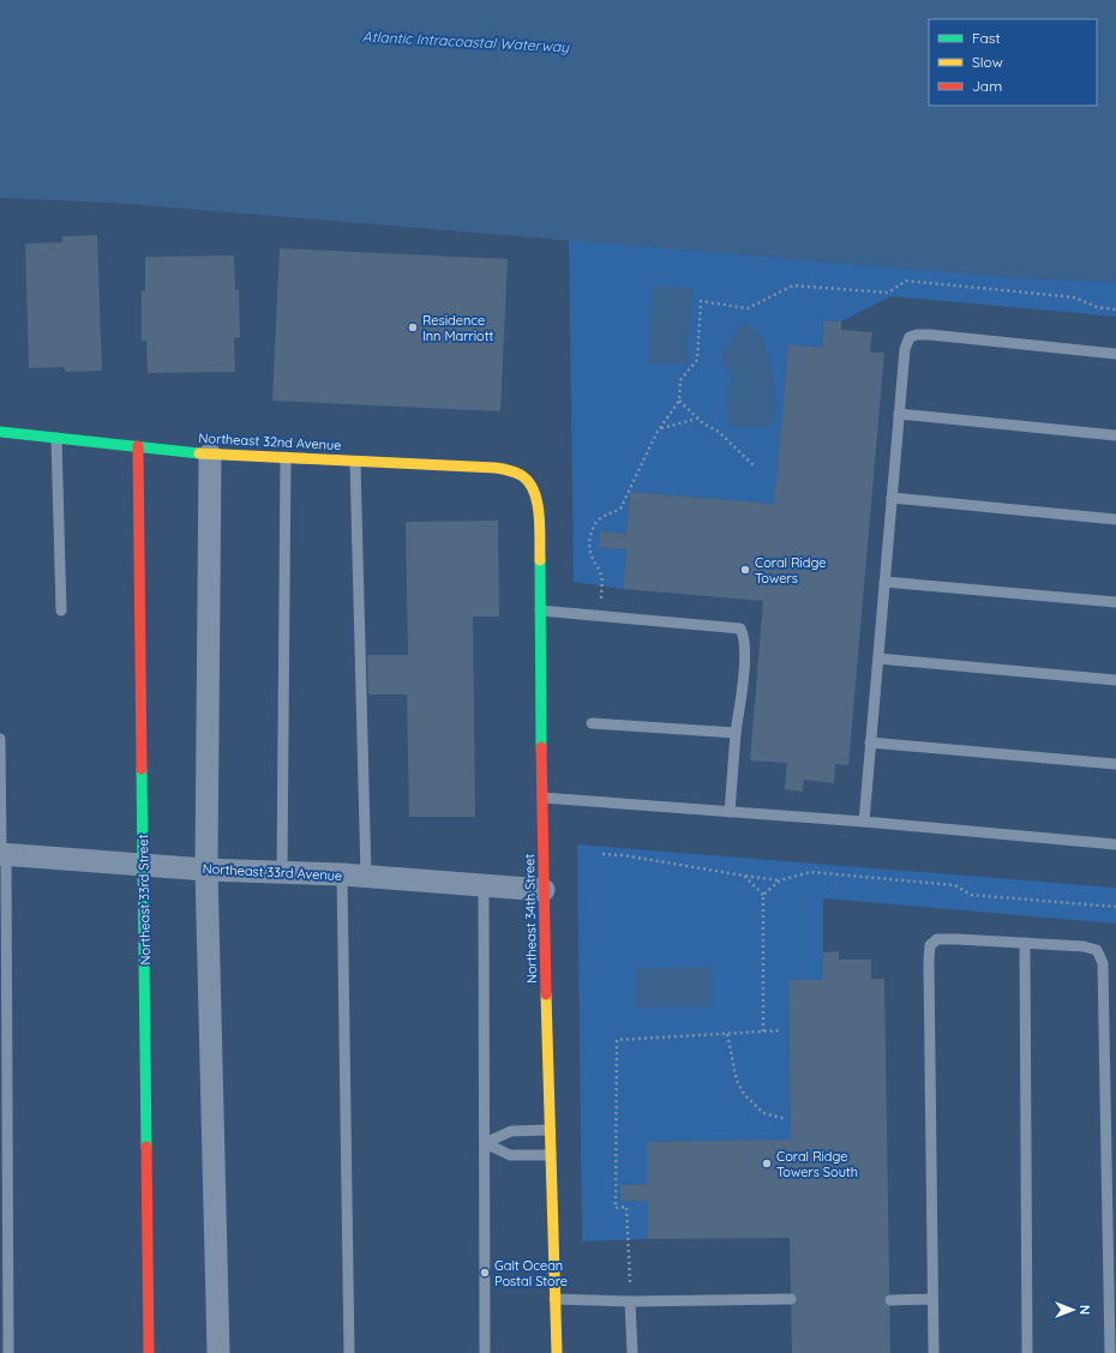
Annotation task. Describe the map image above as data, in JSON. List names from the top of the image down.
{
  "streets": {
    "street": [
      "Northeast 32nd Avenue",
      "Northeast 33rd Avenue",
      "Northeast 33rd Street",
      "Northeast 34th Street"
    ]
  },
  "crossings": [
    ["Northeast 32nd Avenue", "Northeast 33rd Street"],
    ["Northeast 32nd Avenue", "Northeast 34th Street"],
    ["Northeast 33rd Avenue", "Northeast 33rd Street"],
    ["Northeast 33rd Avenue", "Northeast 34th Street"]
  ],
  "water": ["Atlantic Intracoastal Waterway"],
  "places": [
    "Residence Inn Marriott",
    "Coral Ridge Towers",
    "Coral Ridge Towers South",
    "Galt Ocean Postal Store"
  ],
  "legend": ["Fast", "Slow", "Jam"],
  "north": "right"
}
